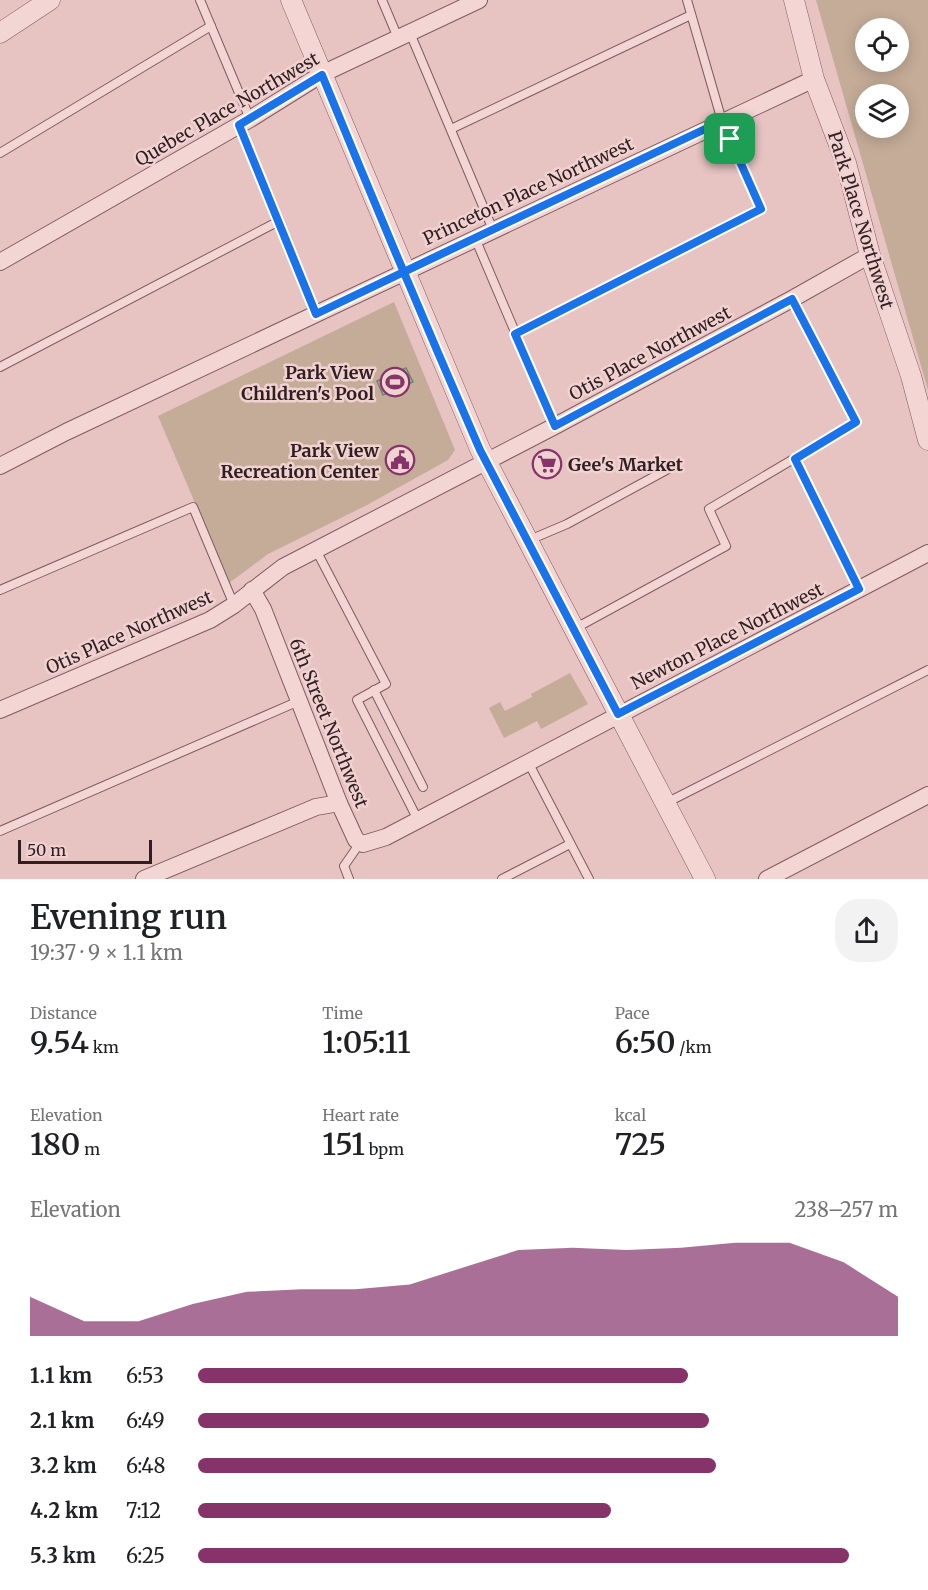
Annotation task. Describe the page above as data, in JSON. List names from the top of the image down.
{
  "streets": {
    "street": [
      "Quebec Place Northwest",
      "Princeton Place Northwest",
      "Park Place Northwest",
      "Otis Place Northwest",
      "Newton Place Northwest",
      "6th Street Northwest"
    ]
  },
  "crossings": [
    ["Princeton Place Northwest", "Park Place Northwest"],
    ["Park Place Northwest", "Otis Place Northwest"],
    ["Otis Place Northwest", "6th Street Northwest"],
    ["Newton Place Northwest", "6th Street Northwest"]
  ],
  "places": {
    "sports": ["Park View Children's Pool"],
    "public building": ["Park View Recreation Center"],
    "supermarket": ["Gee's Market"]
  },
  "scale_bar": "50 m",
  "page": {
    "scale": "50 m",
    "heading": ["Evening run", "19:37 · 9 × 1.1 km"],
    "stats": [
      ["Distance", "9.54 km"],
      ["Time", "1:05:11"],
      ["Pace", "6:50 /km"],
      ["Elevation", "180 m"],
      ["Heart rate", "151 bpm"],
      ["kcal", "725"]
    ],
    "chart": ["Elevation", "238–257 m"],
    "list": [
      {
        "name": "1.1 km",
        "note": "6:53"
      },
      {
        "name": "2.1 km",
        "note": "6:49"
      },
      {
        "name": "3.2 km",
        "note": "6:48"
      },
      {
        "name": "4.2 km",
        "note": "7:12"
      },
      {
        "name": "5.3 km",
        "note": "6:25"
      }
    ]
  }
}
